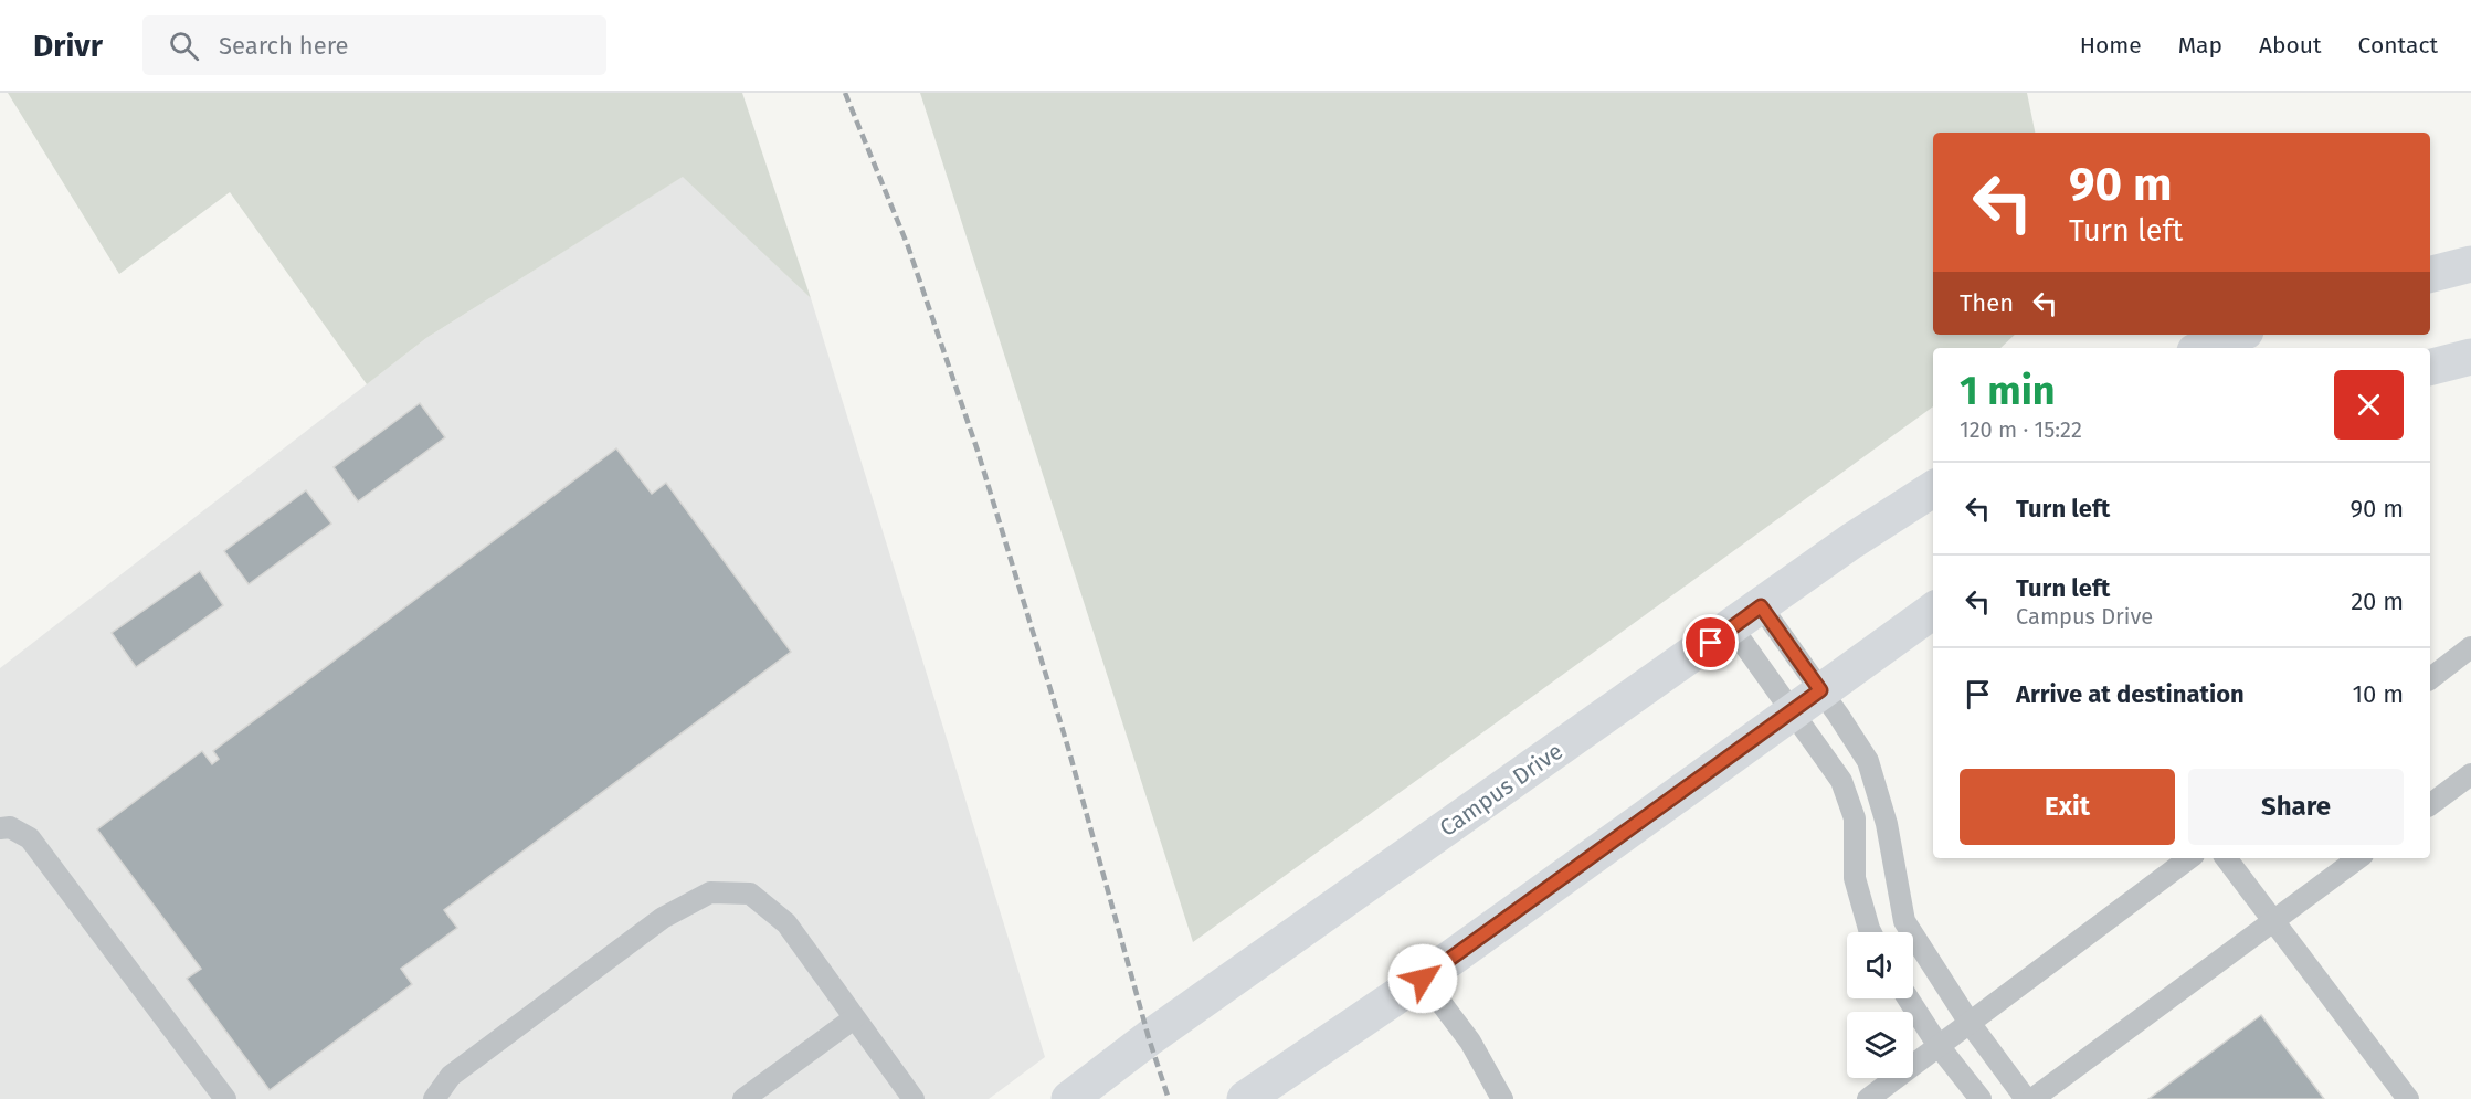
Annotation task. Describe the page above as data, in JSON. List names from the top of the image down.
{
  "streets": {
    "main road": ["Campus Drive"]
  },
  "page": {
    "header": "Drivr",
    "search": "Search here",
    "nav": [
      "Home",
      "Map",
      "About",
      "Contact"
    ],
    "turn": ["90 m", "Turn left"],
    "then": "Then",
    "heading": ["1 min", "120 m · 15:22"],
    "list": [
      {
        "name": "Turn left",
        "value": "90 m"
      },
      {
        "name": "Turn left",
        "note": "Campus Drive",
        "value": "20 m"
      },
      {
        "name": "Arrive at destination",
        "value": "10 m"
      }
    ],
    "buttons": ["Exit", "Share"]
  }
}
